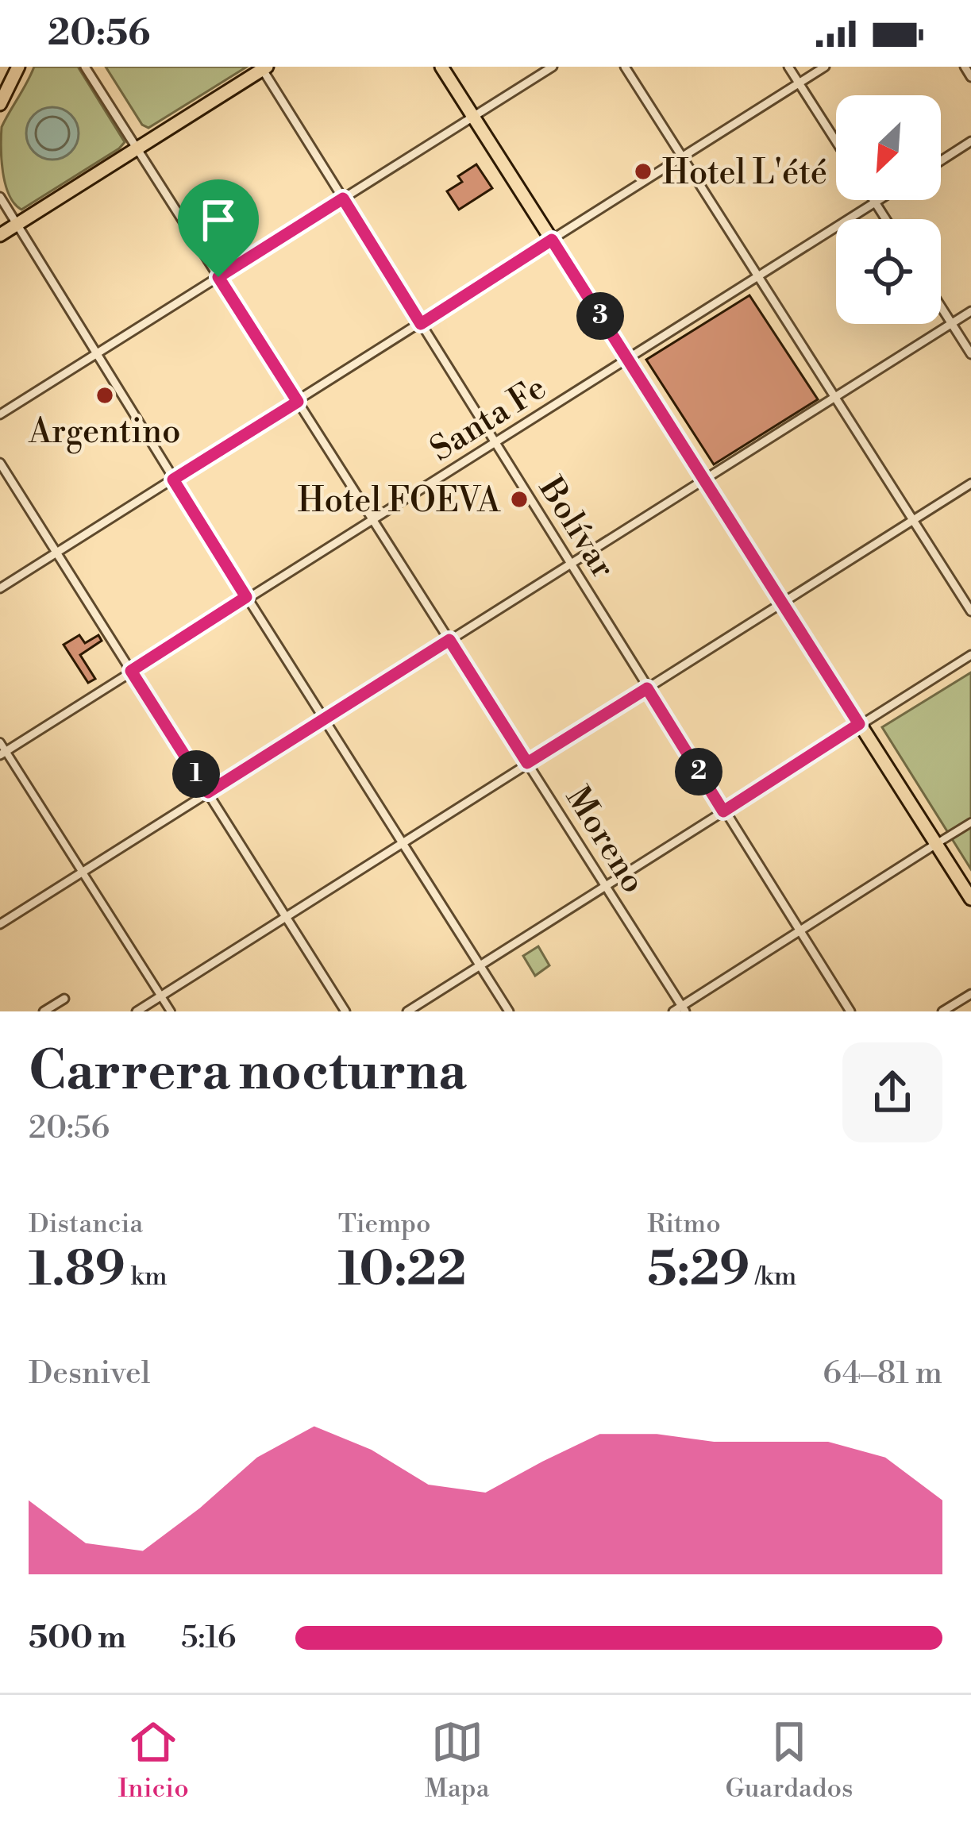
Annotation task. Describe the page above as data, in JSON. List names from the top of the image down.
{
  "streets": {
    "street": ["Santa Fe", "Bolívar", "Moreno"]
  },
  "crossings": [
    ["Santa Fe", "Bolívar"],
    ["Santa Fe", "Moreno"]
  ],
  "places": ["Hotel L'été", "Argentino", "Hotel FOEVA"],
  "north": "bottom left",
  "page": {
    "status": "20:56",
    "pins": ["3", "2", "1"],
    "heading": ["Carrera nocturna", "20:56"],
    "stats": [
      ["Distancia", "1.89 km"],
      ["Tiempo", "10:22"],
      ["Ritmo", "5:29 /km"]
    ],
    "chart": ["Desnivel", "64–81 m"],
    "list": [
      {
        "name": "500 m",
        "note": "5:16"
      }
    ],
    "tabs": ["Inicio", "Mapa", "Guardados"]
  }
}
